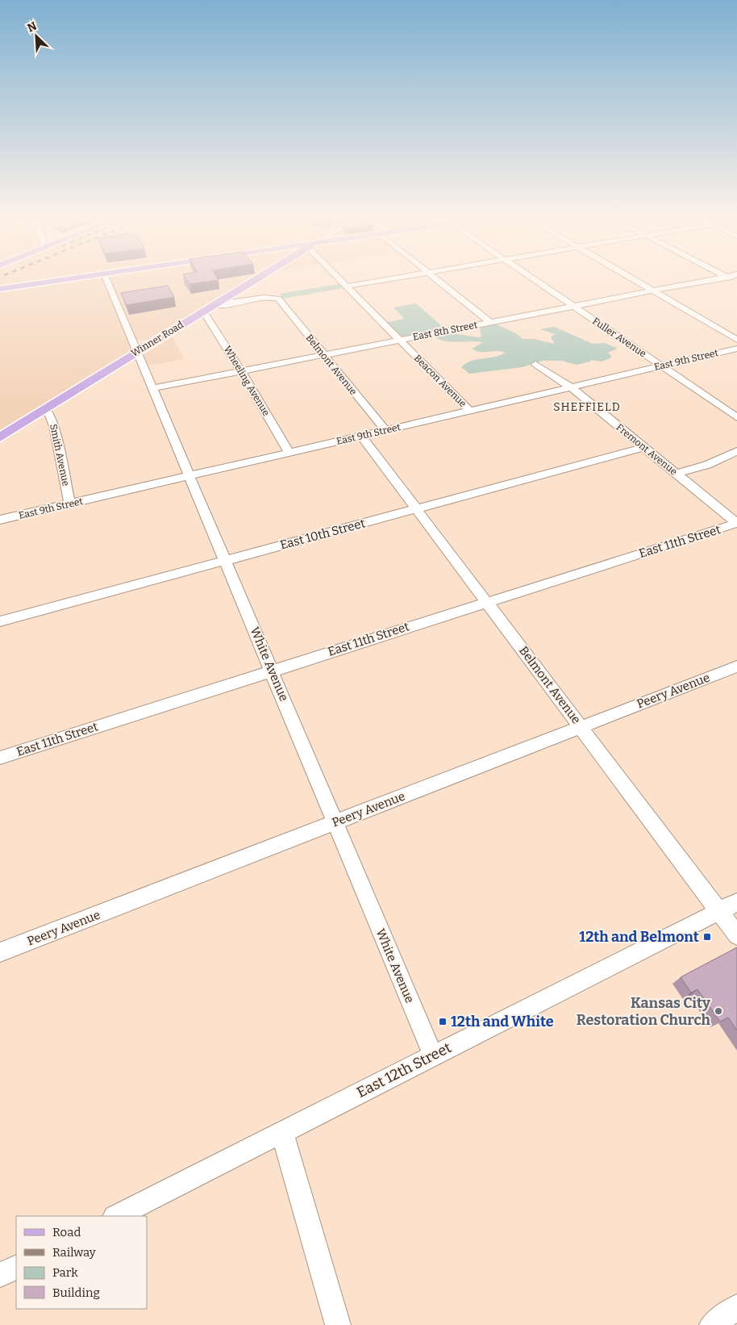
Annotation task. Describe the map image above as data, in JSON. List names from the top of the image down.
{
  "streets": {
    "main road": ["Winner Road"],
    "street": [
      "East 8th Street",
      "Fuller Avenue",
      "East 9th Street",
      "Belmont Avenue",
      "Wheeling Avenue",
      "Beacon Avenue",
      "Fremont Avenue",
      "Smith Avenue",
      "East 10th Street",
      "East 11th Street",
      "White Avenue",
      "Peery Avenue",
      "East 12th Street"
    ]
  },
  "crossings": [
    ["East 8th Street", "Fuller Avenue"],
    ["East 8th Street", "Belmont Avenue"],
    ["East 8th Street", "Wheeling Avenue"],
    ["East 8th Street", "Beacon Avenue"],
    ["East 8th Street", "White Avenue"],
    ["Fuller Avenue", "East 9th Street"],
    ["Winner Road", "Belmont Avenue"],
    ["Winner Road", "Wheeling Avenue"],
    ["Winner Road", "Smith Avenue"],
    ["Winner Road", "White Avenue"],
    ["East 9th Street", "Belmont Avenue"],
    ["East 9th Street", "Wheeling Avenue"],
    ["East 9th Street", "Beacon Avenue"],
    ["East 9th Street", "Fremont Avenue"],
    ["East 9th Street", "Smith Avenue"],
    ["East 9th Street", "White Avenue"],
    ["Belmont Avenue", "East 10th Street"],
    ["Belmont Avenue", "East 11th Street"],
    ["Belmont Avenue", "Peery Avenue"],
    ["Belmont Avenue", "East 12th Street"],
    ["Fremont Avenue", "East 10th Street"],
    ["Fremont Avenue", "East 11th Street"],
    ["East 10th Street", "White Avenue"],
    ["East 11th Street", "White Avenue"],
    ["White Avenue", "Peery Avenue"],
    ["White Avenue", "East 12th Street"]
  ],
  "districts": ["SHEFFIELD"],
  "places": {
    "transit": ["12th and Belmont", "12th and White"],
    "other": ["Kansas City Restoration Church"]
  },
  "legend": [
    "Road",
    "Railway",
    "Park",
    "Building"
  ],
  "north": "top left"
}
